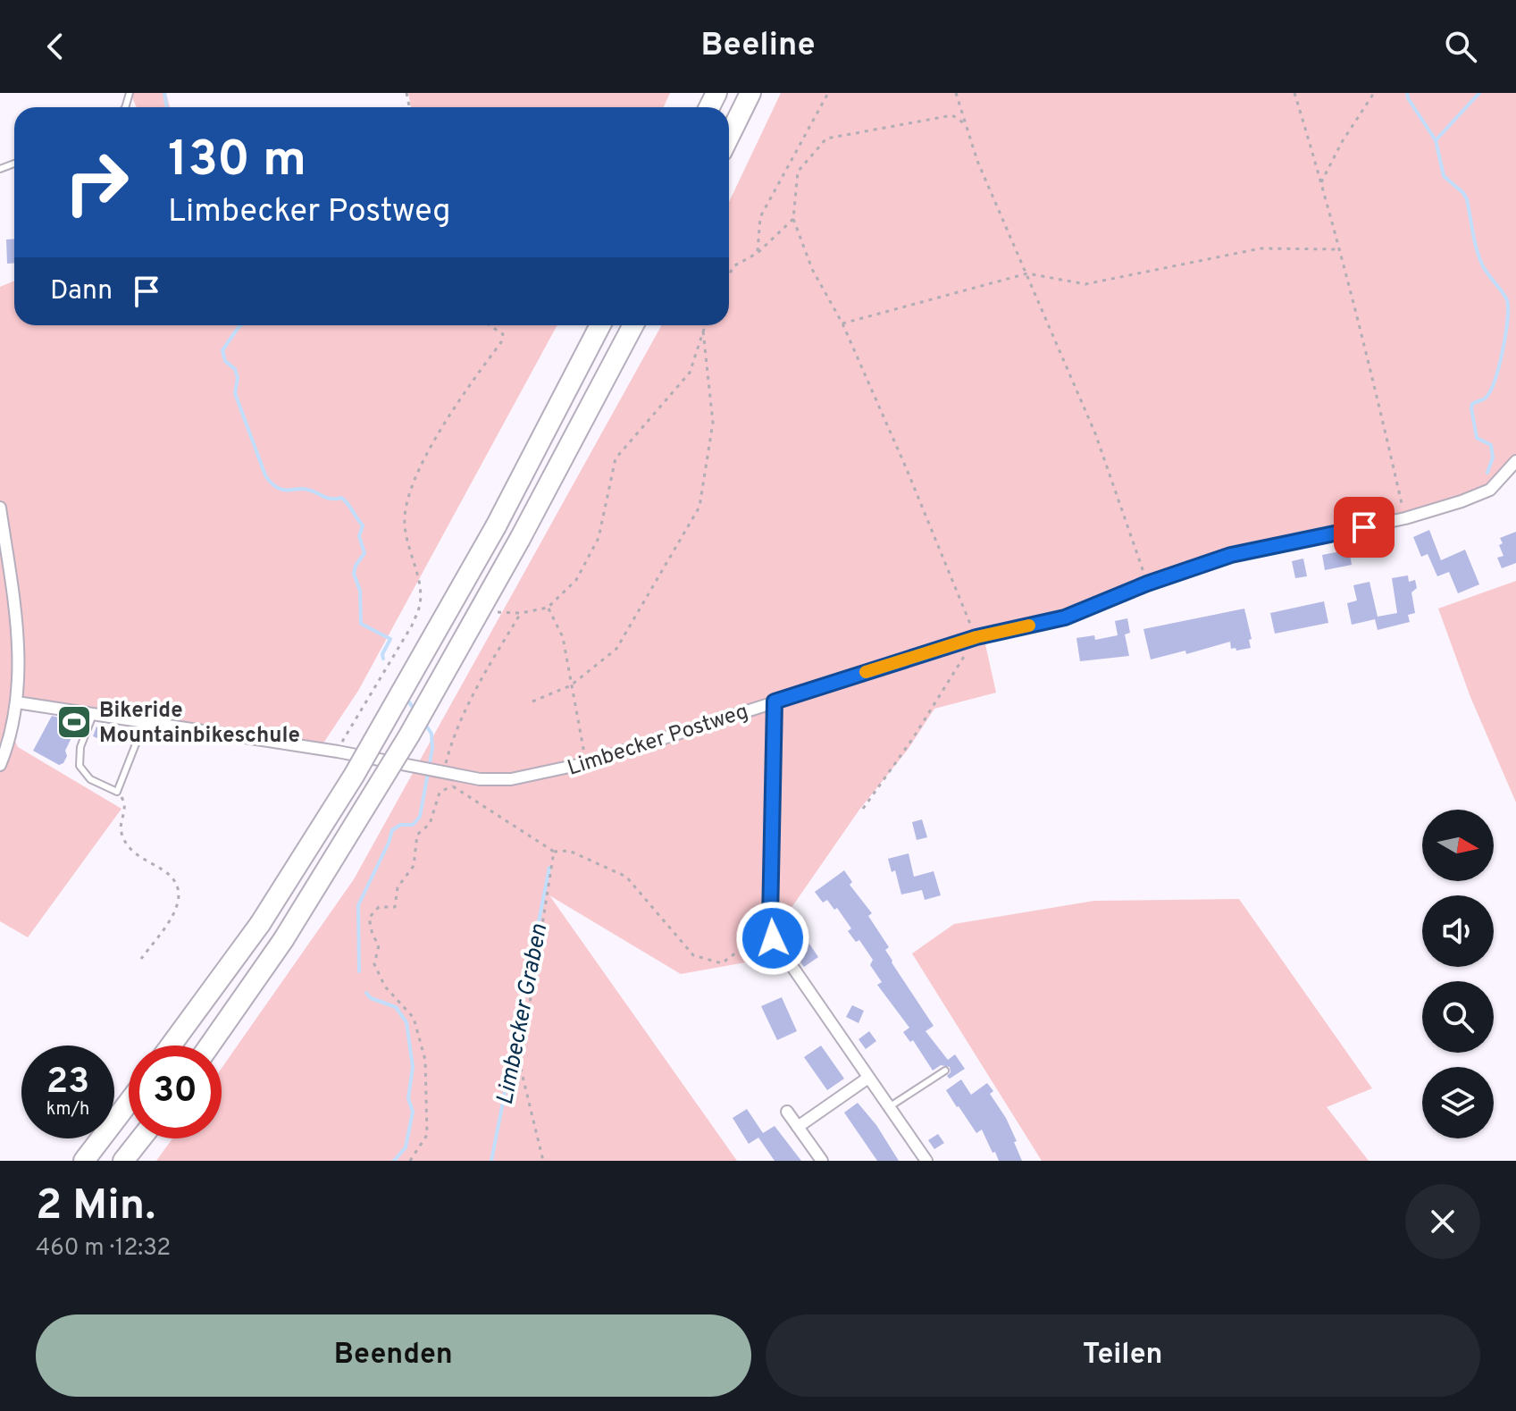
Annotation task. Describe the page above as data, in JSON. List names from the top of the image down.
{
  "streets": {
    "street": ["Limbecker Postweg"]
  },
  "water": ["Limbecker Graben"],
  "places": {
    "sports": ["Bikeride Mountainbikeschule"]
  },
  "north": "right",
  "page": {
    "header": "Beeline",
    "turn": ["130 m", "Limbecker Postweg"],
    "then": "Dann",
    "speed": "23 km/h",
    "limit": "30",
    "heading": ["2 Min.", "460 m · 12:32"],
    "buttons": ["Beenden", "Teilen"]
  }
}
